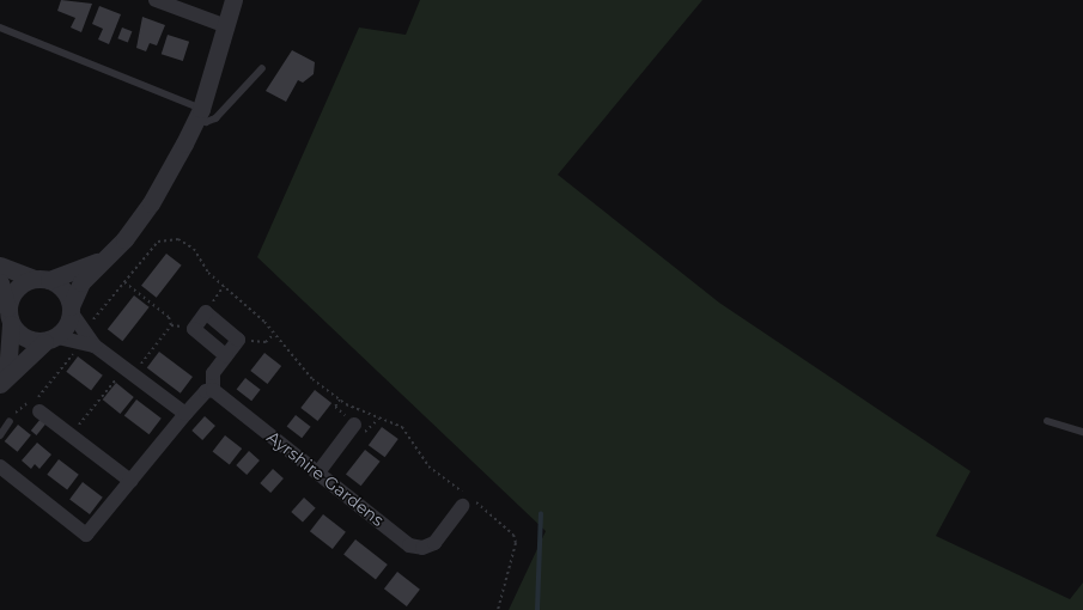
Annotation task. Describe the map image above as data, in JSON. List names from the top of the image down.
{
  "streets": {
    "street": ["Ayrshire Gardens"]
  }
}
